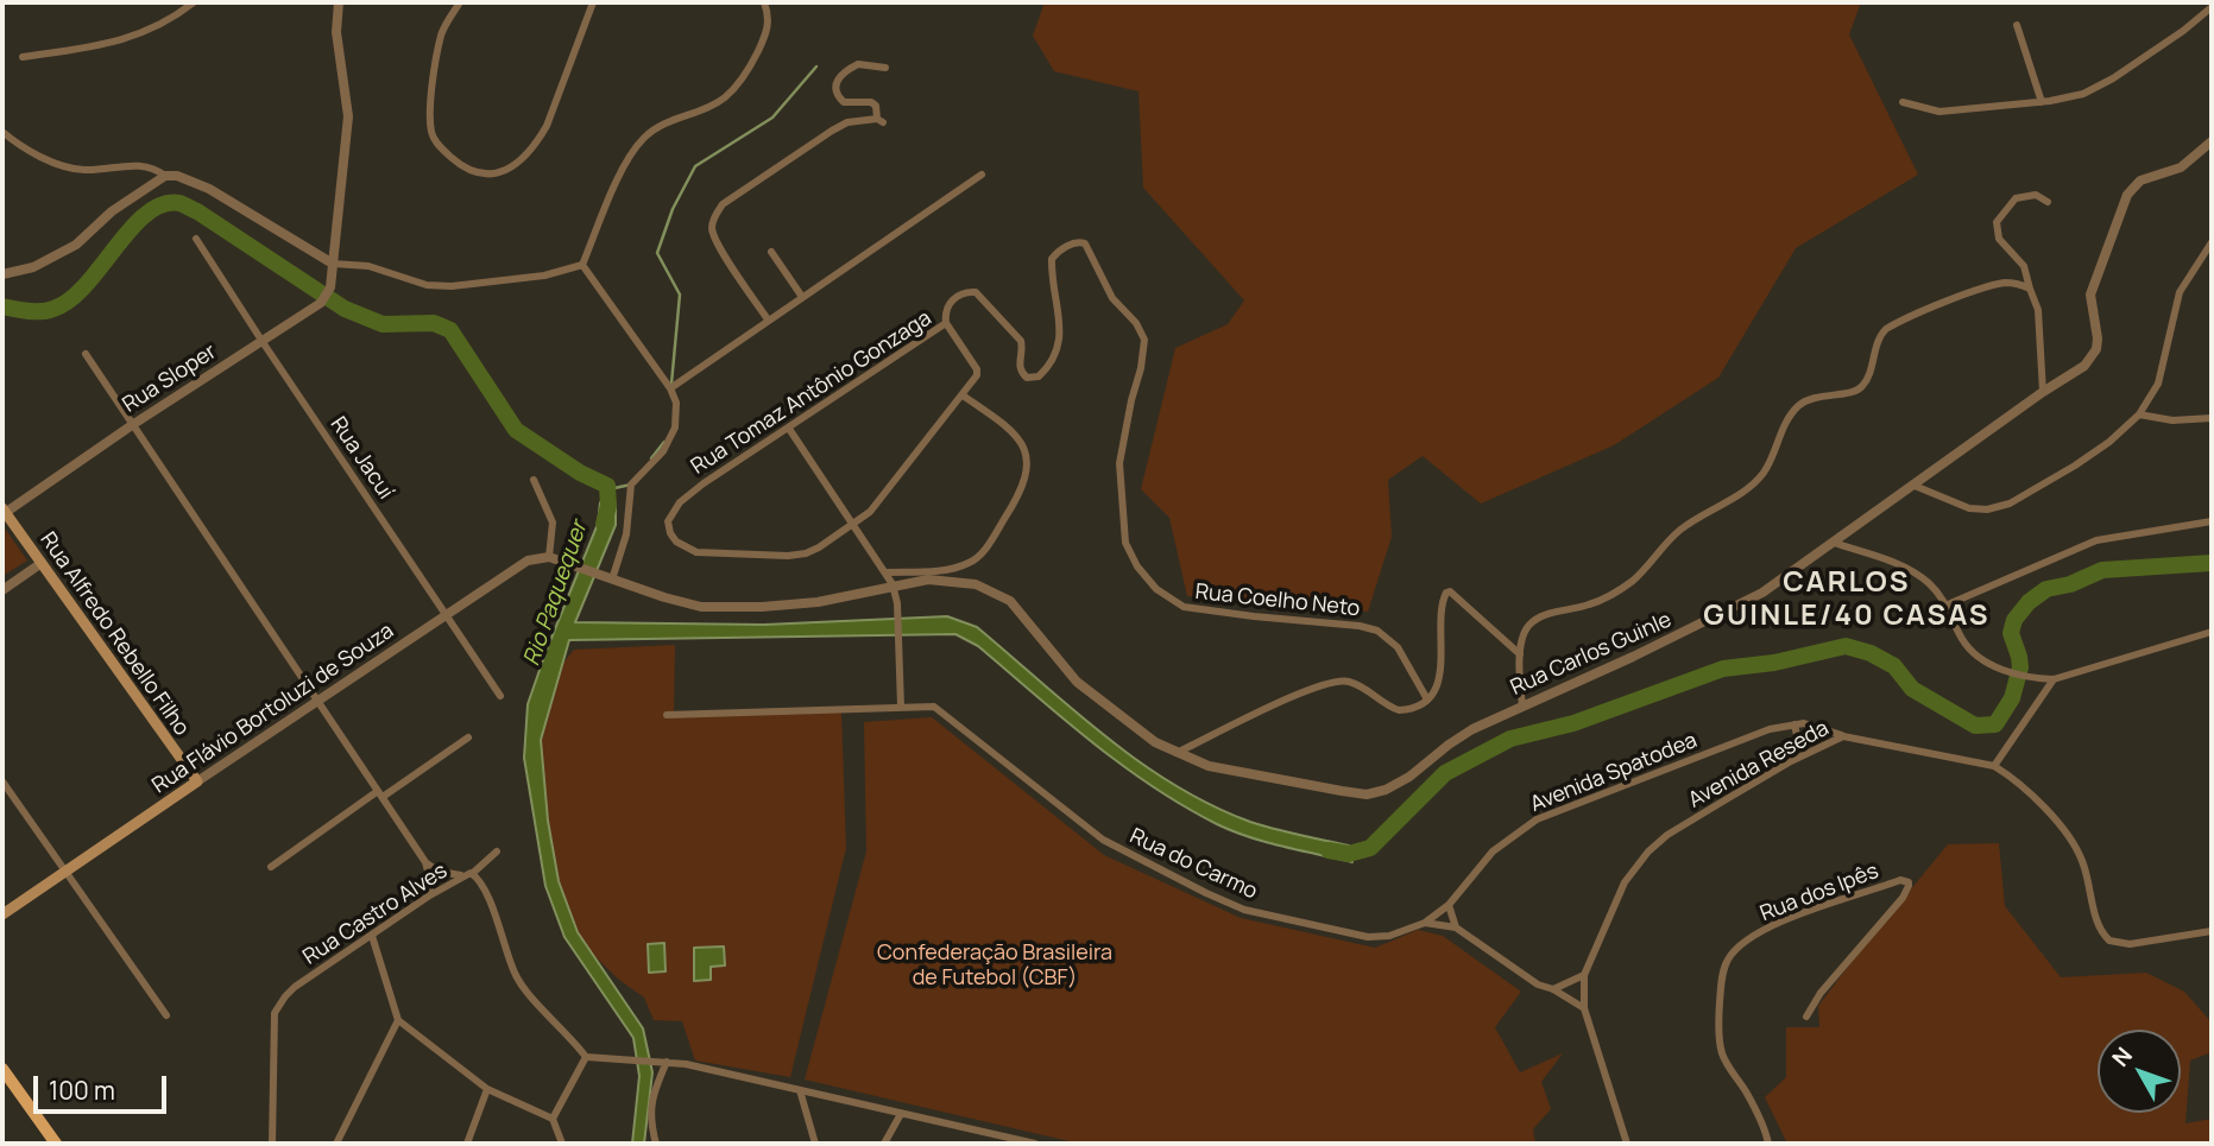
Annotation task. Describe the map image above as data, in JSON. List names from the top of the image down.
{
  "streets": {
    "main road": ["Rua Alfredo Rebello Filho", "Rua Flávio Bortoluzi de Souza"],
    "street": [
      "Rua Sloper",
      "Rua Tomaz Antônio Gonzaga",
      "Rua Jacuí",
      "Rua Coelho Neto",
      "Rua Carlos Guinle",
      "Avenida Reseda",
      "Avenida Spatodea",
      "Rua do Carmo",
      "Rua dos Ipês",
      "Rua Castro Alves"
    ]
  },
  "crossings": [
    ["Rua Sloper", "Rua Jacuí"],
    ["Rua Sloper", "Rua Alfredo Rebello Filho"],
    ["Rua Tomaz Antônio Gonzaga", "Rua Coelho Neto"],
    ["Rua Jacuí", "Rua Flávio Bortoluzi de Souza"],
    ["Rua Alfredo Rebello Filho", "Rua Flávio Bortoluzi de Souza"],
    ["Rua Carlos Guinle", "Rua Flávio Bortoluzi de Souza"],
    ["Avenida Reseda", "Avenida Spatodea"],
    ["Avenida Reseda", "Rua do Carmo"],
    ["Avenida Spatodea", "Rua do Carmo"]
  ],
  "districts": ["CARLOS GUINLE/40 CASAS"],
  "water": ["Rio Paquequer"],
  "parks": ["Confederação Brasileira de Futebol (CBF)"],
  "scale_bar": "100 m",
  "north": "top left"
}
